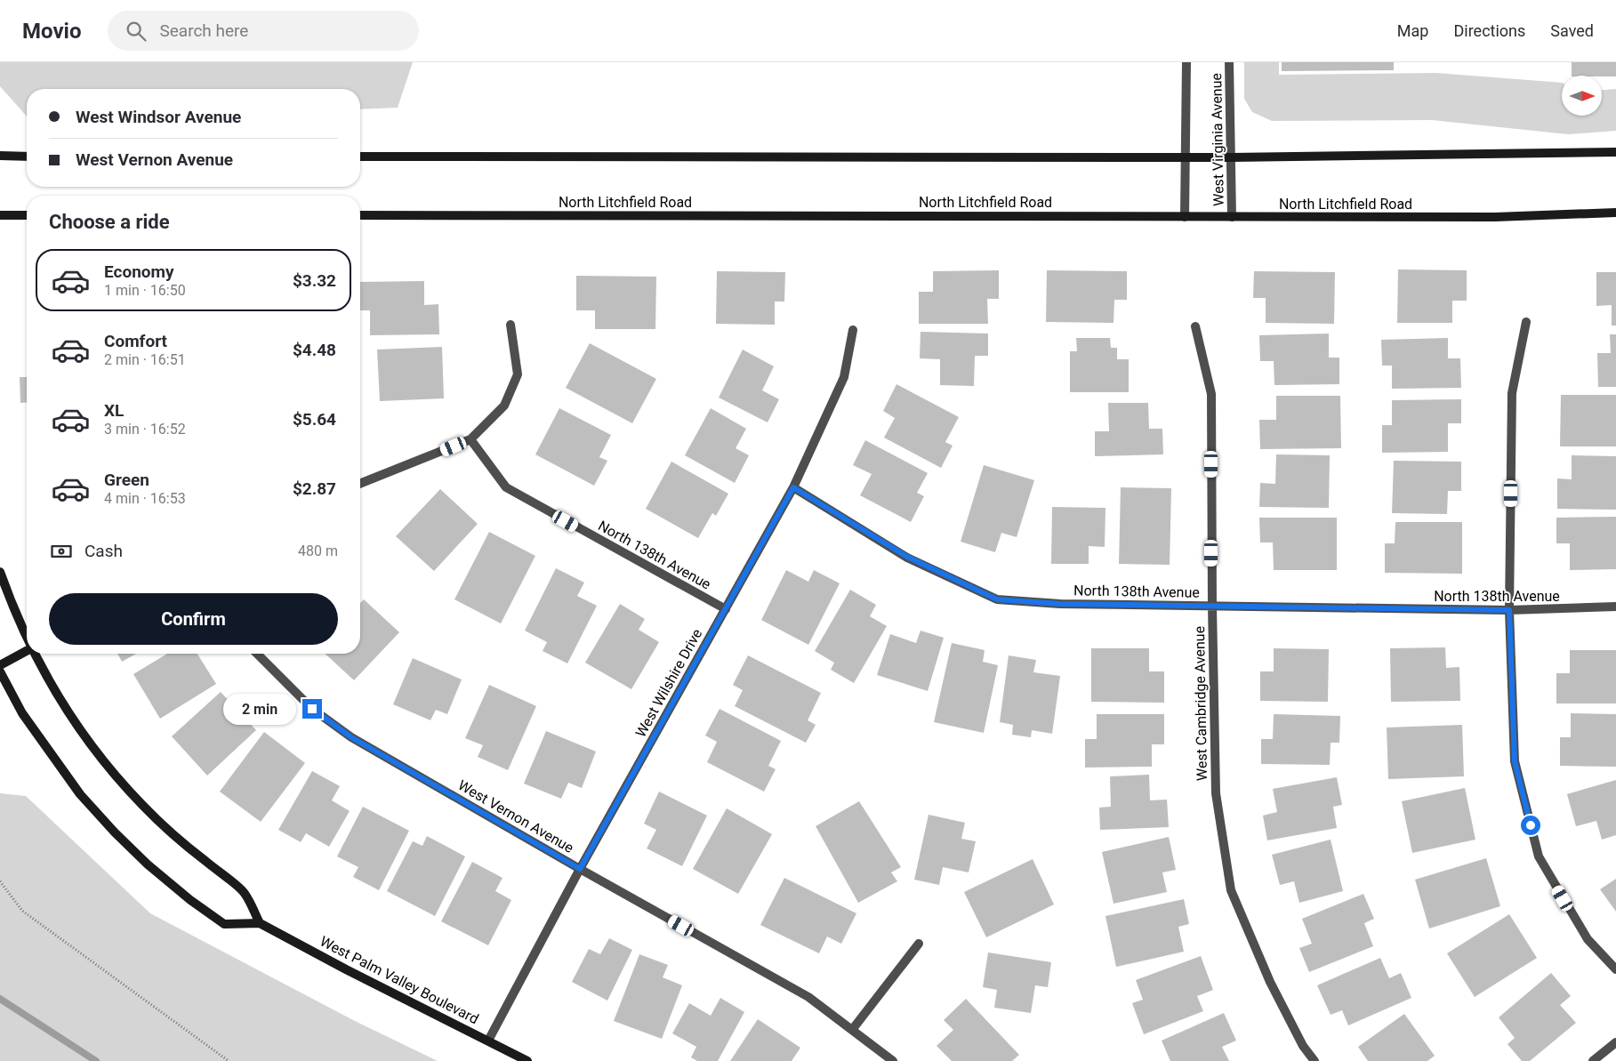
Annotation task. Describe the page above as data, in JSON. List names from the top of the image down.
{
  "streets": {
    "main road": ["North Litchfield Road", "West Palm Valley Boulevard"],
    "street": [
      "West Virginia Avenue",
      "North 138th Avenue",
      "West Wilshire Drive",
      "West Cambridge Avenue",
      "West Vernon Avenue"
    ]
  },
  "crossings": [
    ["West Virginia Avenue", "North Litchfield Road"],
    ["North 138th Avenue", "West Wilshire Drive"],
    ["North 138th Avenue", "West Cambridge Avenue"],
    ["West Wilshire Drive", "West Vernon Avenue"],
    ["West Wilshire Drive", "West Palm Valley Boulevard"]
  ],
  "north": "right",
  "page": {
    "header": "Movio",
    "search": "Search here",
    "nav": ["Map", "Directions", "Saved"],
    "banner": ["West Windsor Avenue", "West Vernon Avenue"],
    "heading": "Choose a ride",
    "list": [
      {
        "name": "Economy",
        "note": "1 min · 16:50",
        "value": "$3.32"
      },
      {
        "name": "Comfort",
        "note": "2 min · 16:51",
        "value": "$4.48"
      },
      {
        "name": "XL",
        "note": "3 min · 16:52",
        "value": "$5.64"
      },
      {
        "name": "Green",
        "note": "4 min · 16:53",
        "value": "$2.87"
      }
    ],
    "pay": ["Cash", "480 m"],
    "buttons": "Confirm",
    "bubble": "2 min"
  }
}
